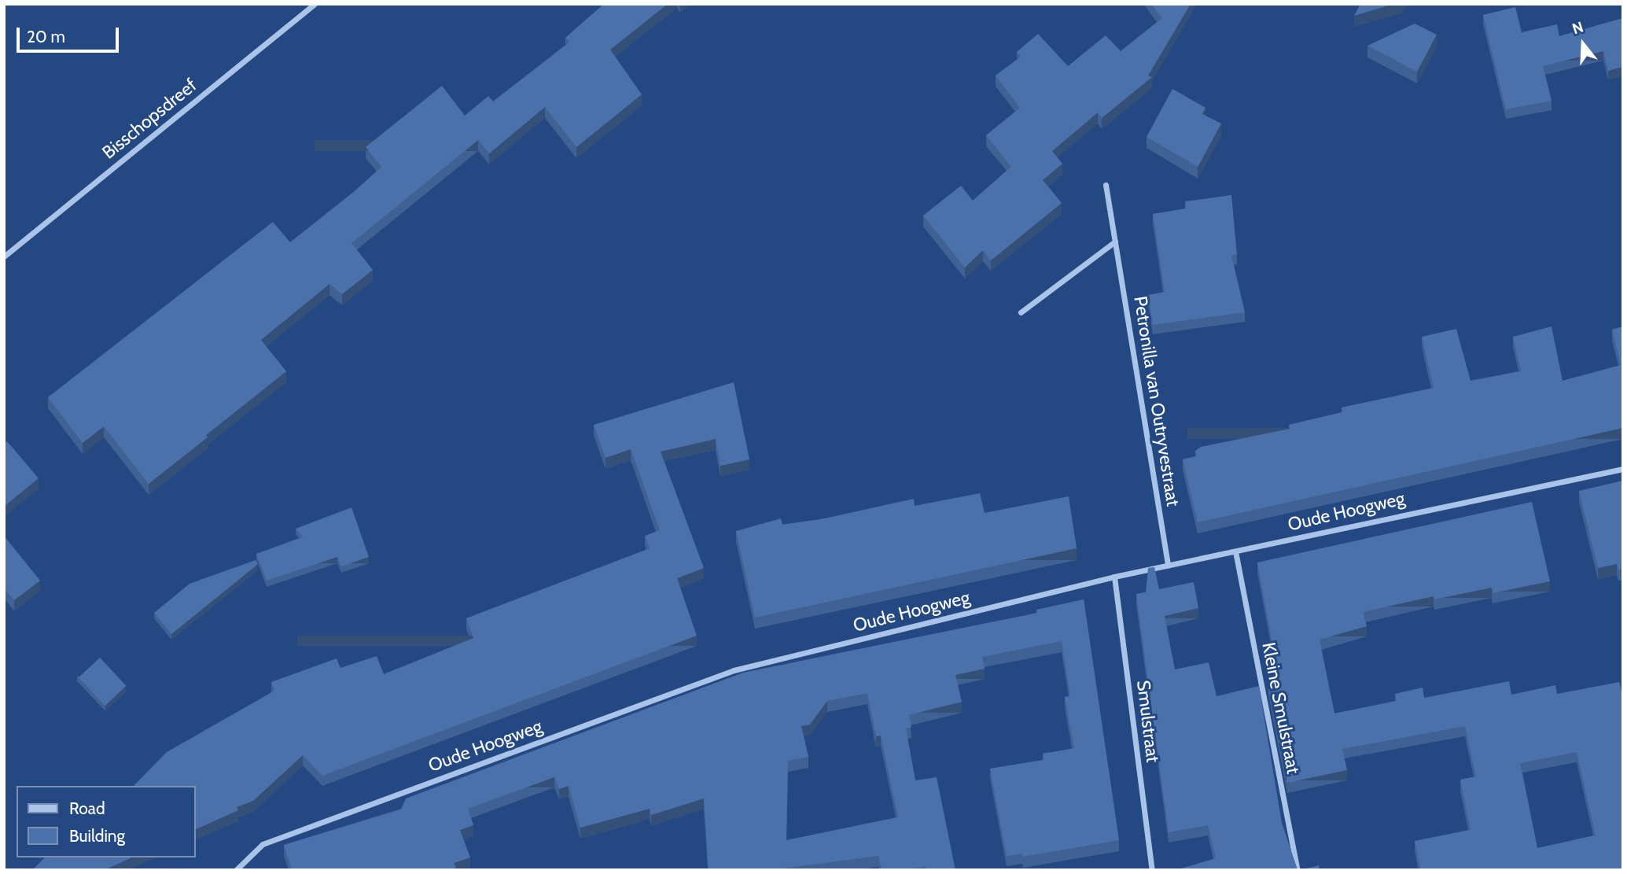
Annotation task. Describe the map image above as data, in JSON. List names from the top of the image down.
{
  "streets": {
    "street": [
      "Bisschopsdreef",
      "Petronilla van Outryvestraat",
      "Oude Hoogweg",
      "Kleine Smulstraat",
      "Smulstraat"
    ]
  },
  "crossings": [
    ["Petronilla van Outryvestraat", "Oude Hoogweg"],
    ["Oude Hoogweg", "Kleine Smulstraat"],
    ["Oude Hoogweg", "Smulstraat"]
  ],
  "legend": ["Road", "Building"],
  "scale_bar": "20 m",
  "north": "top"
}
